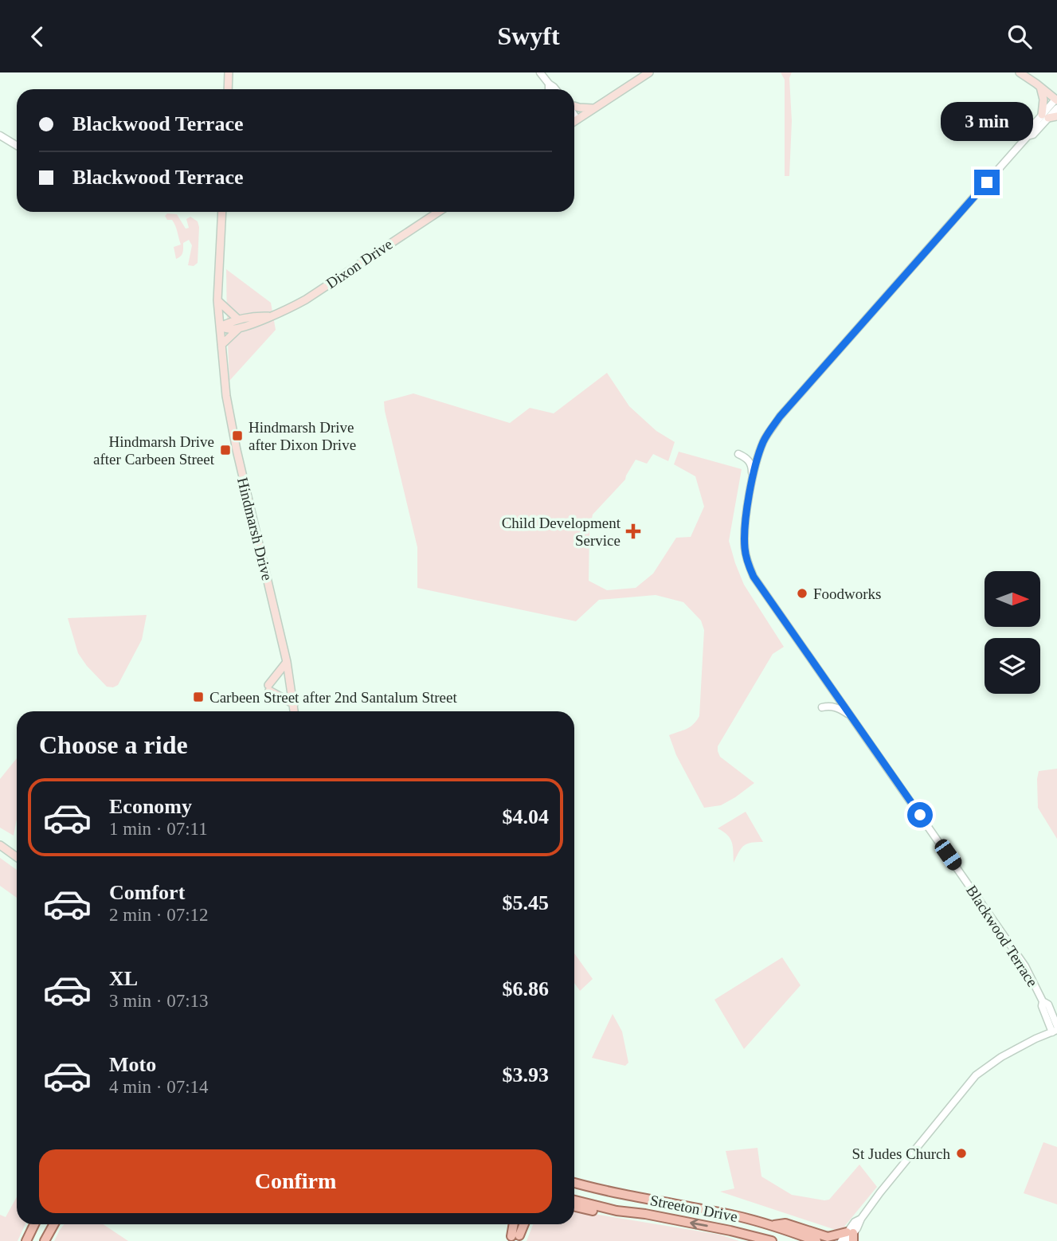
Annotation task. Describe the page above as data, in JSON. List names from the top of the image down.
{
  "streets": {
    "main road": ["Dixon Drive", "Hindmarsh Drive", "Streeton Drive"],
    "street": ["Blackwood Terrace"]
  },
  "crossings": [
    ["Dixon Drive", "Hindmarsh Drive"]
  ],
  "places": {
    "transit": ["Hindmarsh Drive after Dixon Drive", "Hindmarsh Drive after Carbeen Street", "Carbeen Street after 2nd Santalum Street"],
    "health": ["Child Development Service"],
    "other": ["Foodworks", "St Judes Church"]
  },
  "north": "right",
  "page": {
    "header": "Swyft",
    "banner": ["Blackwood Terrace", "Blackwood Terrace"],
    "bubble": "3 min",
    "heading": "Choose a ride",
    "list": [
      {
        "name": "Economy",
        "note": "1 min · 07:11",
        "value": "$4.04"
      },
      {
        "name": "Comfort",
        "note": "2 min · 07:12",
        "value": "$5.45"
      },
      {
        "name": "XL",
        "note": "3 min · 07:13",
        "value": "$6.86"
      },
      {
        "name": "Moto",
        "note": "4 min · 07:14",
        "value": "$3.93"
      }
    ],
    "buttons": "Confirm"
  }
}
